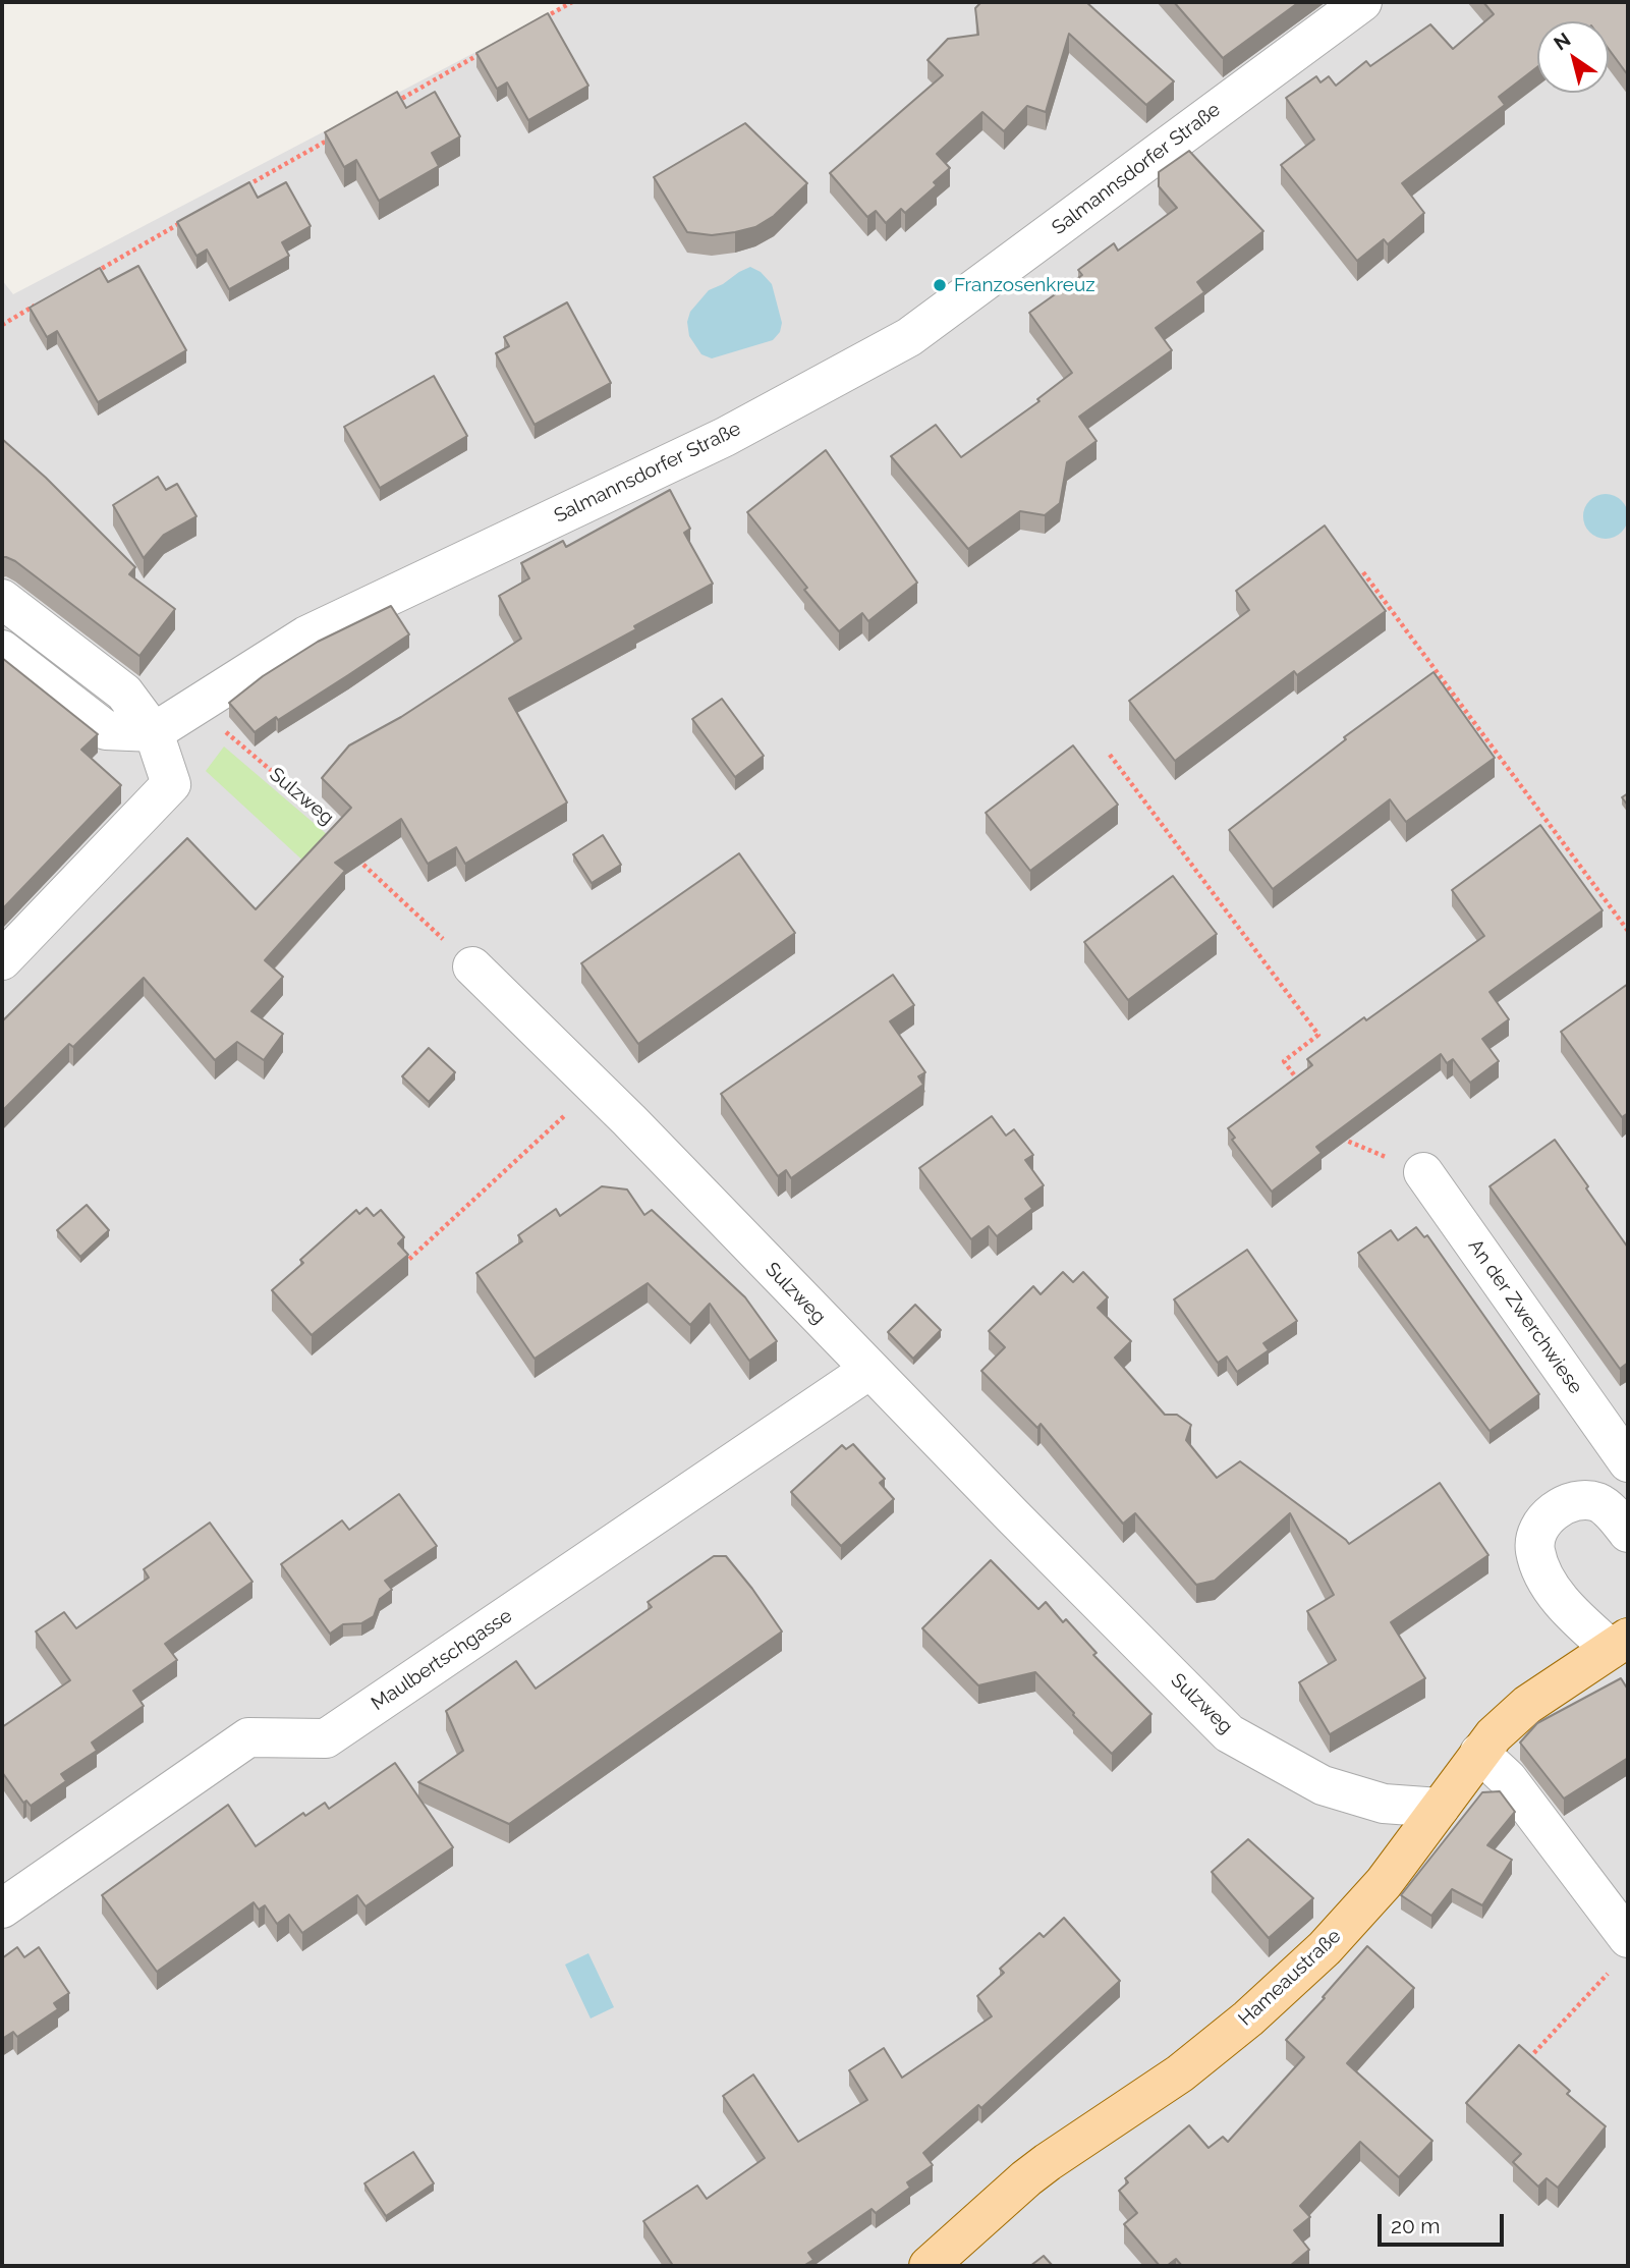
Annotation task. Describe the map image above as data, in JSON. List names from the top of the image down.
{
  "streets": {
    "main road": ["Hameaustraße"],
    "street": [
      "Salmannsdorfer Straße",
      "Sulzweg",
      "An der Zwerchwiese",
      "Maulbertschgasse"
    ]
  },
  "crossings": [
    ["Salmannsdorfer Straße", "Sulzweg"],
    ["Sulzweg", "Maulbertschgasse"],
    ["Sulzweg", "Hameaustraße"]
  ],
  "places": ["Franzosenkreuz"],
  "scale_bar": "20 m",
  "north": "top left"
}
